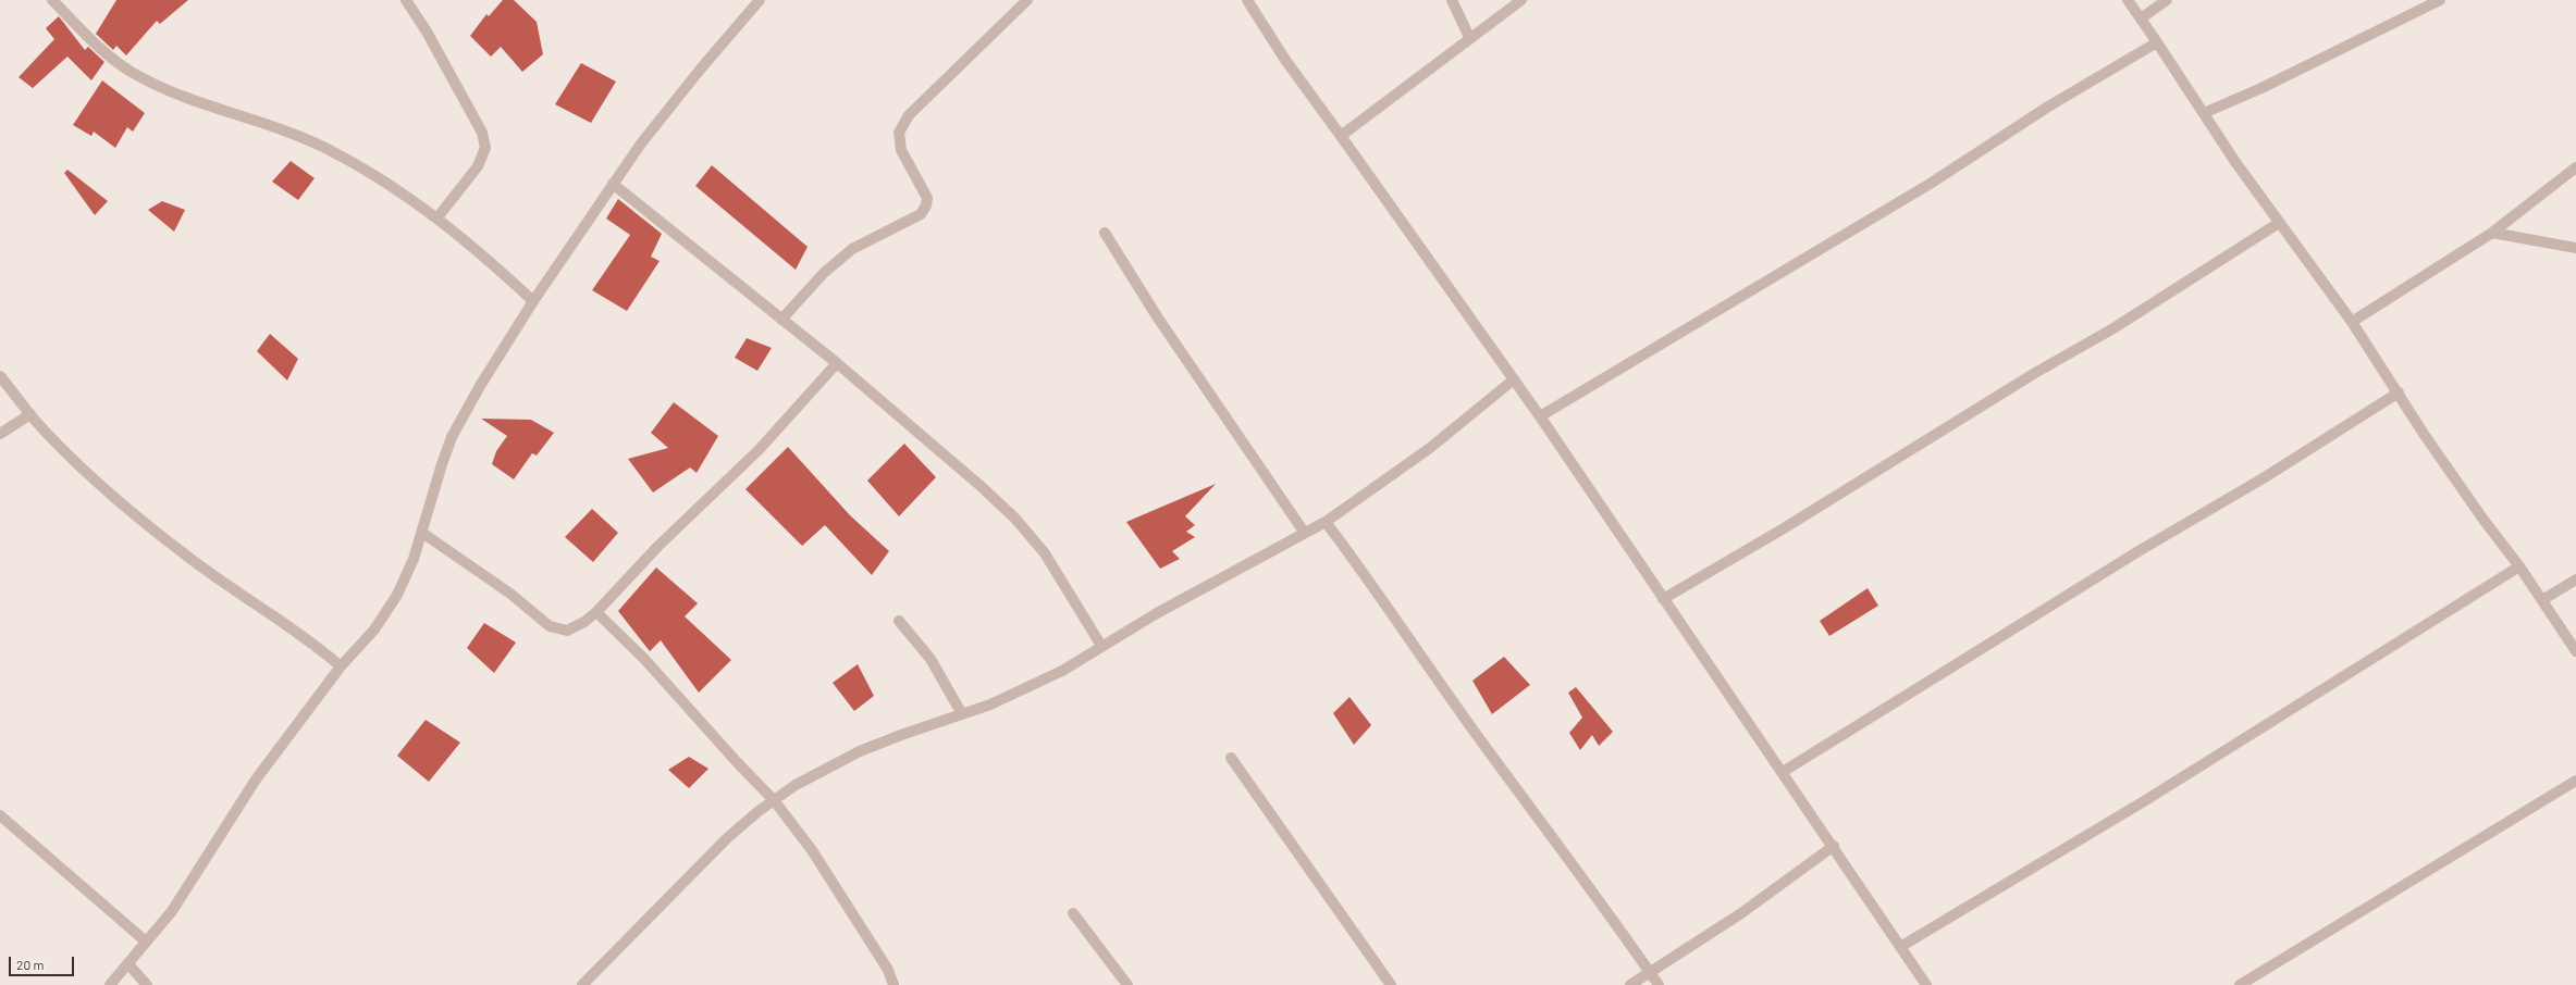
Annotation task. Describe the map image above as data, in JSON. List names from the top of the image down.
{
  "scale_bar": "20 m"
}
